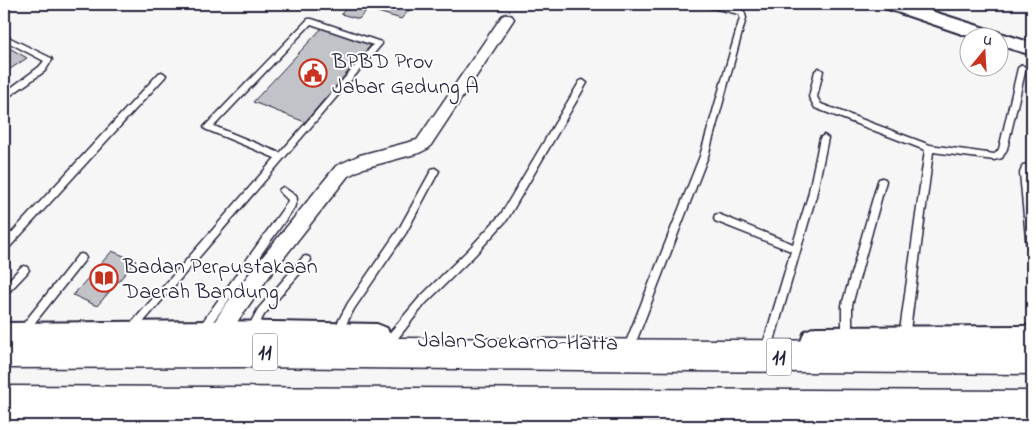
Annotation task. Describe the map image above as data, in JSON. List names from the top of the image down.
{
  "streets": {
    "highway": ["Jalan Soekarno-Hatta", "11"]
  },
  "places": {
    "public building": ["BPBD Prov Jabar Gedung A"],
    "library": ["Badan Perpustakaan Daerah Bandung"]
  },
  "north": "top"
}
